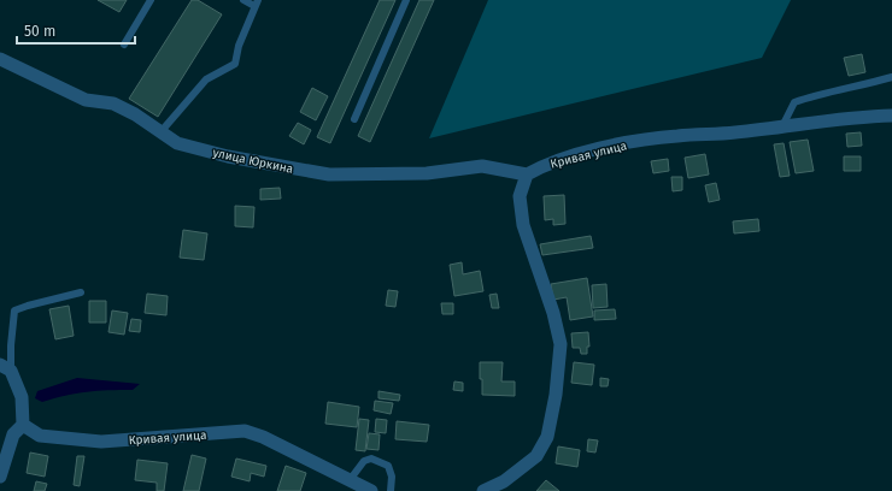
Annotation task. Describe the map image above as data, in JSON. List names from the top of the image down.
{
  "streets": {
    "street": ["Кривая улица", "улица Юркина"]
  },
  "crossings": [
    ["Кривая улица", "улица Юркина"]
  ],
  "scale_bar": "50 m"
}
